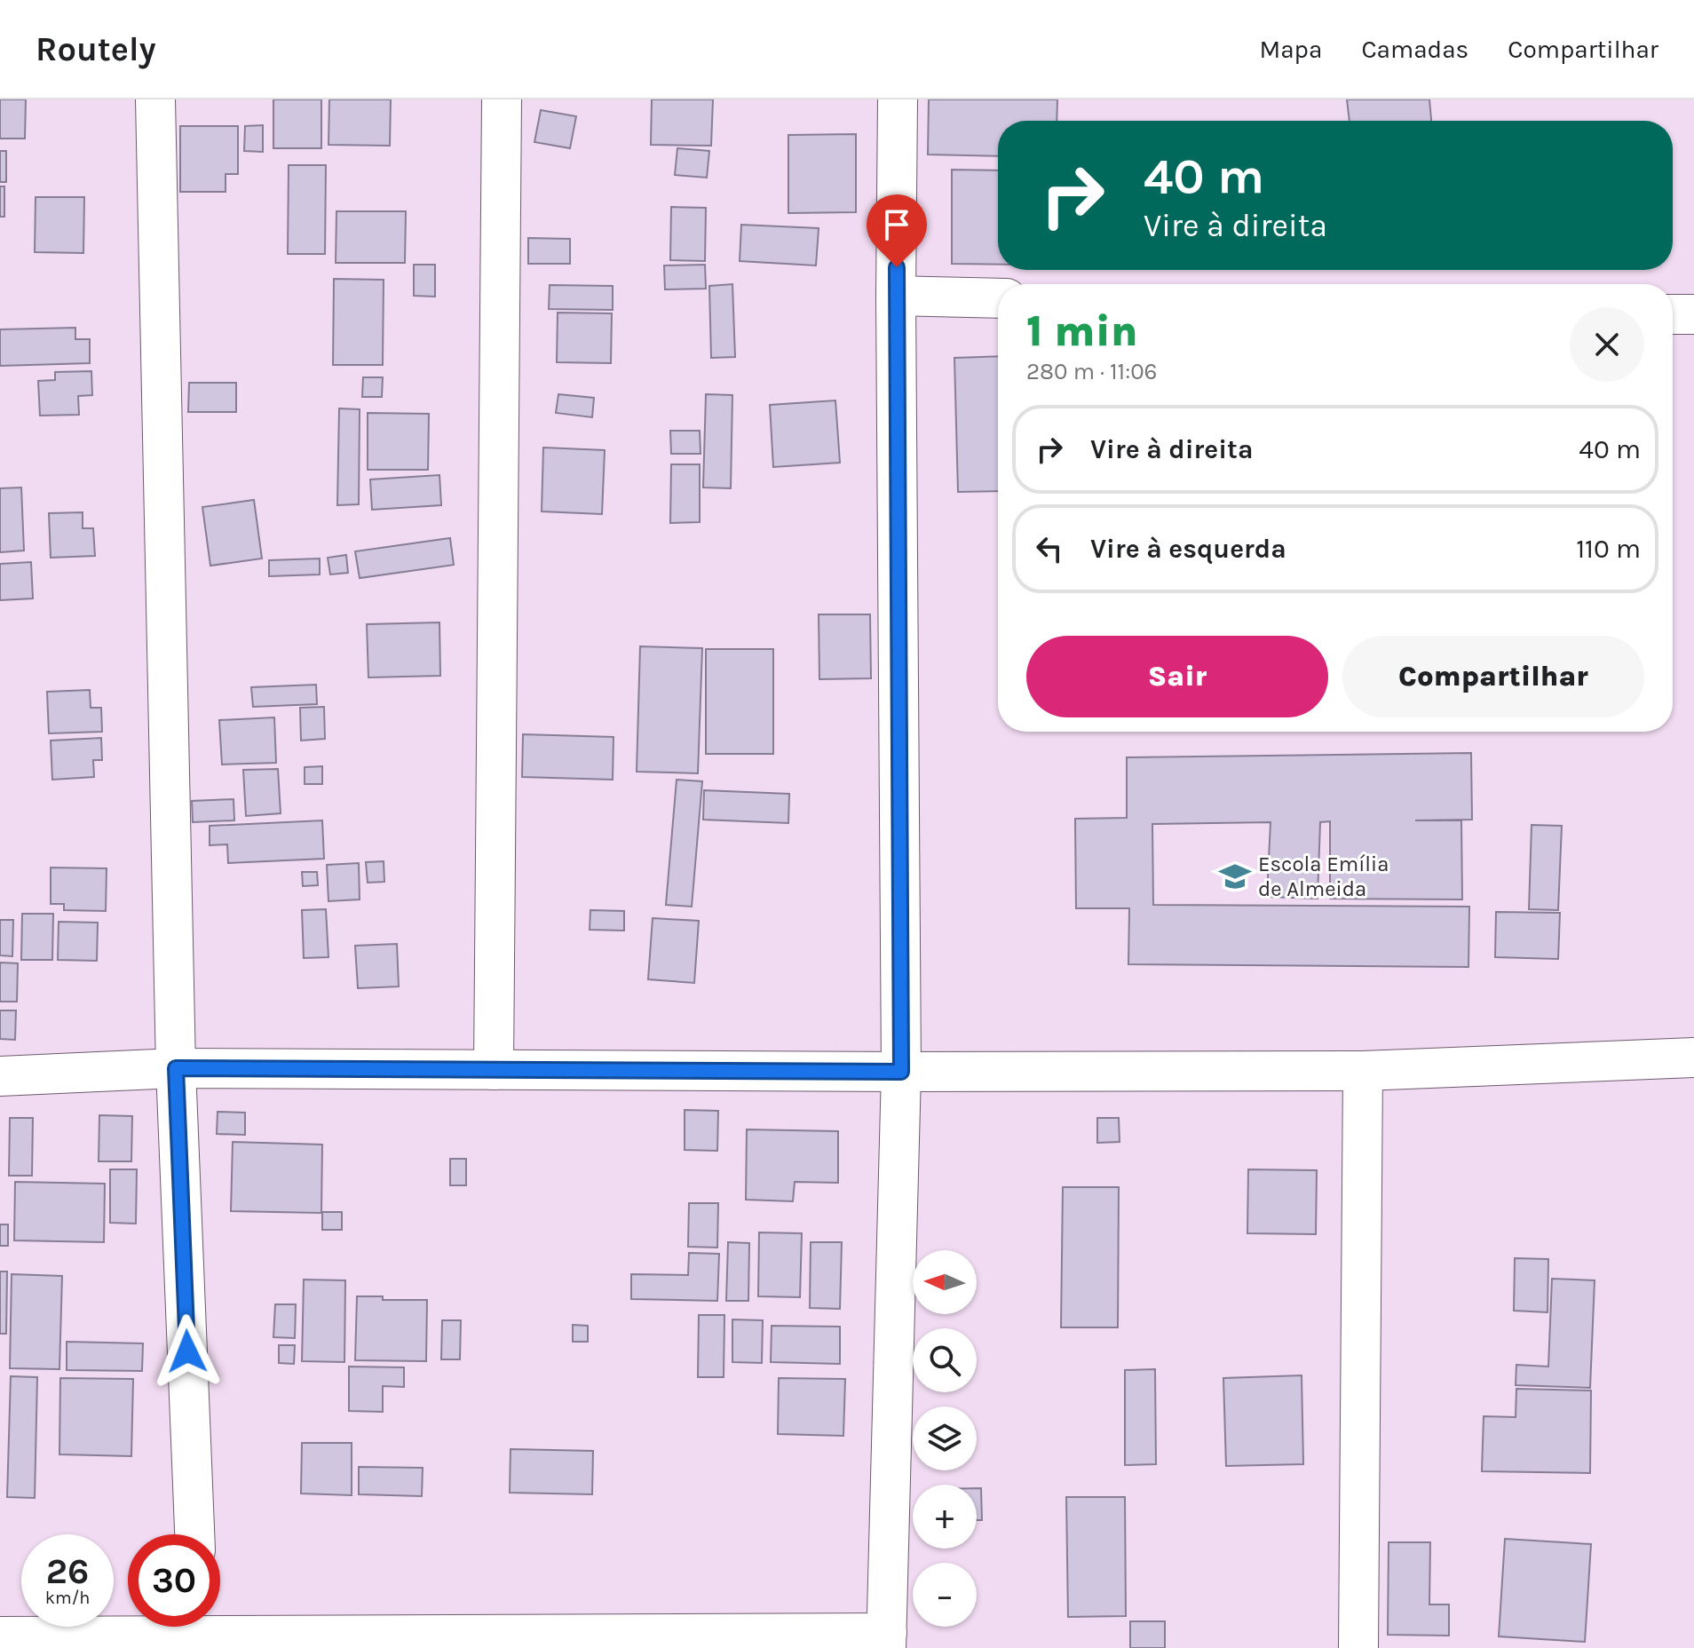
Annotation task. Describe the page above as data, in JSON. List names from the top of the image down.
{
  "places": {
    "school or university": ["Escola Emília de Almeida"]
  },
  "north": "left",
  "page": {
    "header": "Routely",
    "nav": ["Mapa", "Camadas", "Compartilhar"],
    "turn": ["40 m", "Vire à direita"],
    "heading": ["1 min", "280 m · 11:06"],
    "list": [
      {
        "name": "Vire à direita",
        "value": "40 m"
      },
      {
        "name": "Vire à esquerda",
        "value": "110 m"
      }
    ],
    "buttons": ["Sair", "Compartilhar"],
    "map_buttons": ["+", "−"],
    "speed": "26 km/h",
    "limit": "30"
  }
}
